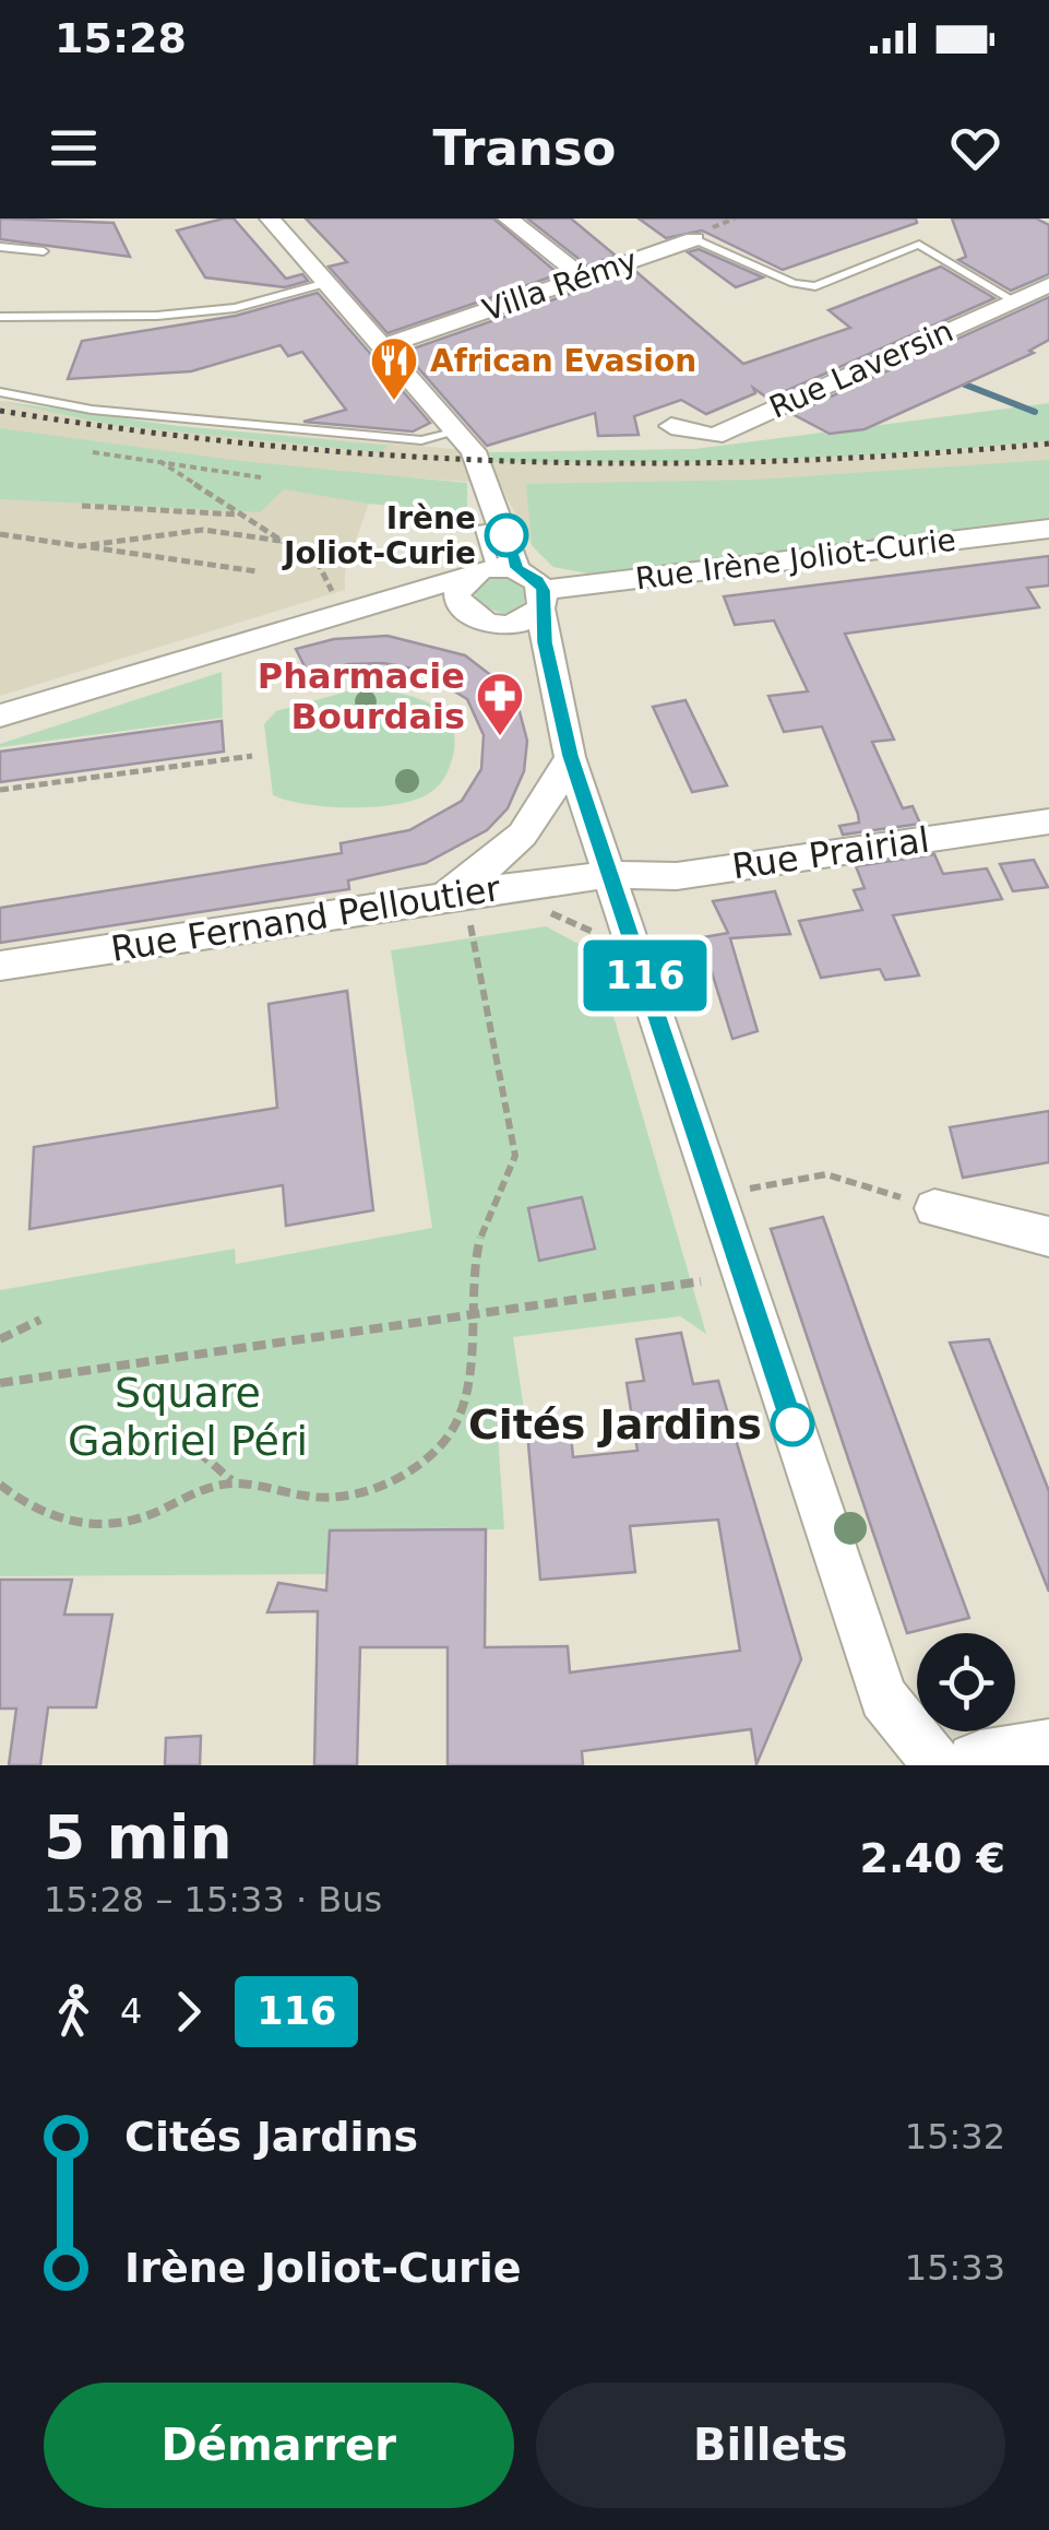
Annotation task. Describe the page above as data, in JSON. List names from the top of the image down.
{
  "streets": {
    "street": [
      "Villa Rémy",
      "Rue Laversin",
      "Rue Irène Joliot-Curie",
      "Rue Prairial",
      "Rue Fernand Pelloutier"
    ]
  },
  "crossings": [
    ["Villa Rémy", "Rue Laversin"],
    ["Rue Prairial", "Rue Fernand Pelloutier"]
  ],
  "parks": ["Square Gabriel Péri"],
  "places": {
    "restaurant": ["African Evasion"],
    "other": ["Irène Joliot-Curie", "Cités Jardins"],
    "pharmacy": ["Pharmacie Bourdais"]
  },
  "lines": ["bus line 116"],
  "page": {
    "status": "15:28",
    "header": "Transo",
    "on_map": "116",
    "heading": ["5 min", "15:28 – 15:33 · Bus", "2.40 €"],
    "legs": ["4", "116"],
    "list": [
      {
        "name": "Cités Jardins",
        "value": "15:32"
      },
      {
        "name": "Irène Joliot-Curie",
        "value": "15:33"
      }
    ],
    "buttons": ["Démarrer", "Billets"]
  }
}
